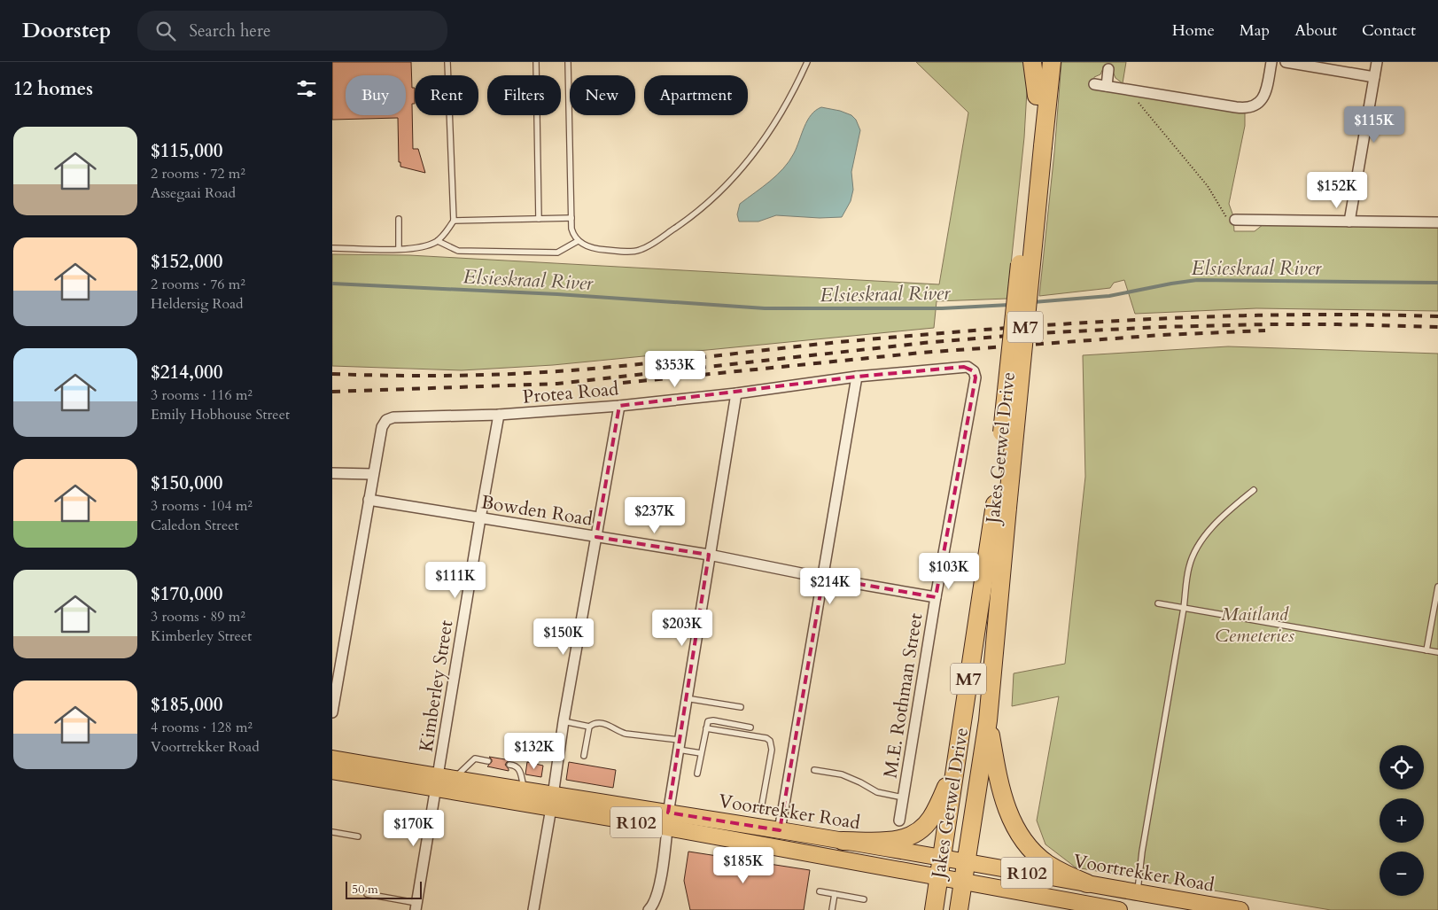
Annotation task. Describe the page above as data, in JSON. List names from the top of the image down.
{
  "streets": {
    "highway": ["M7", "Jakes Gerwel Drive"],
    "main road": ["Voortrekker Road", "R102"],
    "street": [
      "Protea Road",
      "Bowden Road",
      "Kimberley Street",
      "M.E. Rothman Street"
    ]
  },
  "crossings": [
    ["Protea Road", "Kimberley Street"],
    ["Protea Road", "M.E. Rothman Street"],
    ["Jakes Gerwel Drive", "Voortrekker Road"],
    ["Bowden Road", "Kimberley Street"],
    ["Bowden Road", "M.E. Rothman Street"],
    ["Kimberley Street", "Voortrekker Road"]
  ],
  "water": ["Elsieskraal River"],
  "parks": ["Maitland Cemeteries"],
  "scale_bar": "50 m",
  "page": {
    "header": "Doorstep",
    "search": "Search here",
    "nav": [
      "Home",
      "Map",
      "About",
      "Contact"
    ],
    "heading": "12 homes",
    "chip": [
      "Buy",
      "Rent",
      "Filters",
      "New",
      "Apartment"
    ],
    "price": [
      "$115K",
      "$152K",
      "$353K",
      "$237K",
      "$103K",
      "$111K",
      "$214K",
      "$203K",
      "$150K",
      "$132K",
      "$170K",
      "$185K"
    ],
    "list": [
      {
        "name": "$115,000",
        "note": "2 rooms · 72 m² · Assegaai Road"
      },
      {
        "name": "$152,000",
        "note": "2 rooms · 76 m² · Heldersig Road"
      },
      {
        "name": "$214,000",
        "note": "3 rooms · 116 m² · Emily Hobhouse Street"
      },
      {
        "name": "$150,000",
        "note": "3 rooms · 104 m² · Caledon Street"
      },
      {
        "name": "$170,000",
        "note": "3 rooms · 89 m² · Kimberley Street"
      },
      {
        "name": "$185,000",
        "note": "4 rooms · 128 m² · Voortrekker Road"
      }
    ],
    "map_buttons": ["+", "−"],
    "scale": "50 m"
  }
}
